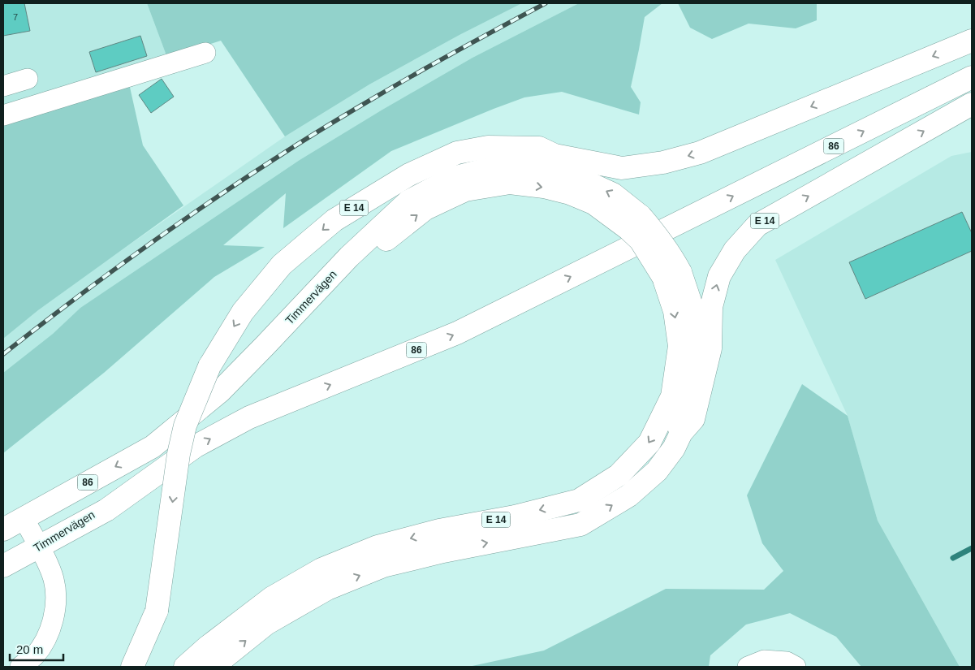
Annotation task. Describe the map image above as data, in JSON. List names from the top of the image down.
{
  "streets": {
    "main road": ["86", "E 14", "Timmervägen"]
  },
  "crossings": [
    ["86", "E 14"],
    ["86", "Timmervägen"],
    ["E 14", "Timmervägen"]
  ],
  "house_numbers": ["7"],
  "scale_bar": "20 m"
}
